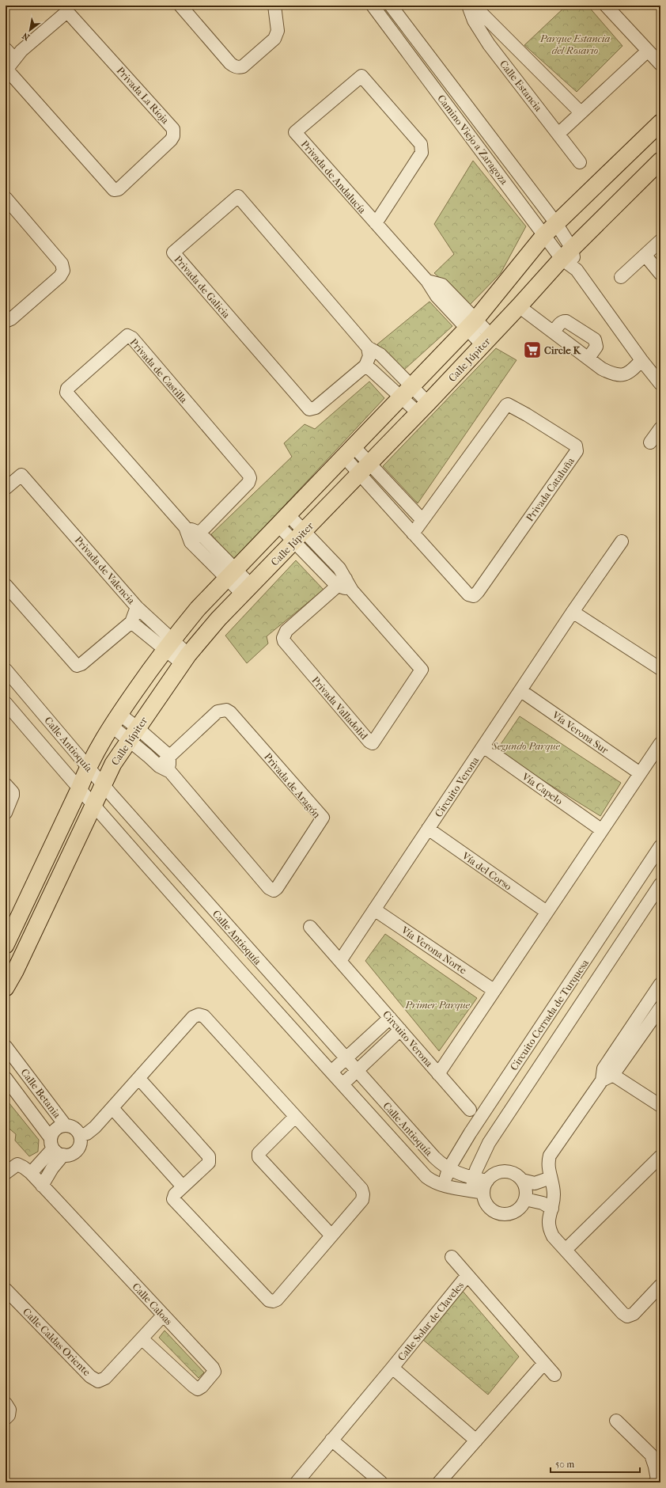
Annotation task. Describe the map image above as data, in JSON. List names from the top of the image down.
{
  "streets": {
    "main road": ["Calle Júpiter"],
    "street": [
      "Calle Estancia",
      "Privada La Rioja",
      "Camino Viejo a Zaragoza",
      "Privada de Andalucía",
      "Privada de Galicia",
      "Privada de Castilla",
      "Privada Cataluña",
      "Privada de Valencia",
      "Privada Valladolid",
      "Vía Verona Sur",
      "Calle Antioquía",
      "Privada de Aragón",
      "Circuito Verona",
      "Vía Capelo",
      "Vía del Corso",
      "Vía Verona Norte",
      "Circuito Cerrada de Turquesa",
      "Calle Betania",
      "Calle Caloas",
      "Calle Solar de Claveles",
      "Calle Caldas Oriente"
    ]
  },
  "crossings": [
    ["Camino Viejo a Zaragoza", "Calle Júpiter"],
    ["Privada de Andalucía", "Calle Júpiter"],
    ["Privada de Galicia", "Calle Júpiter"],
    ["Calle Júpiter", "Privada de Castilla"],
    ["Calle Júpiter", "Privada Cataluña"],
    ["Calle Júpiter", "Privada Valladolid"],
    ["Calle Júpiter", "Calle Antioquía"],
    ["Calle Júpiter", "Privada de Aragón"],
    ["Vía Verona Sur", "Circuito Verona"],
    ["Calle Antioquía", "Circuito Cerrada de Turquesa"],
    ["Circuito Verona", "Vía Capelo"],
    ["Circuito Verona", "Vía del Corso"],
    ["Circuito Verona", "Vía Verona Norte"],
    ["Calle Caloas", "Calle Caldas Oriente"]
  ],
  "parks": ["Parque Estancia del Rosario", "Segundo Parque", "Primer Parque"],
  "places": {
    "supermarket": ["Circle K"]
  },
  "scale_bar": "50 m",
  "north": "bottom left"
}
